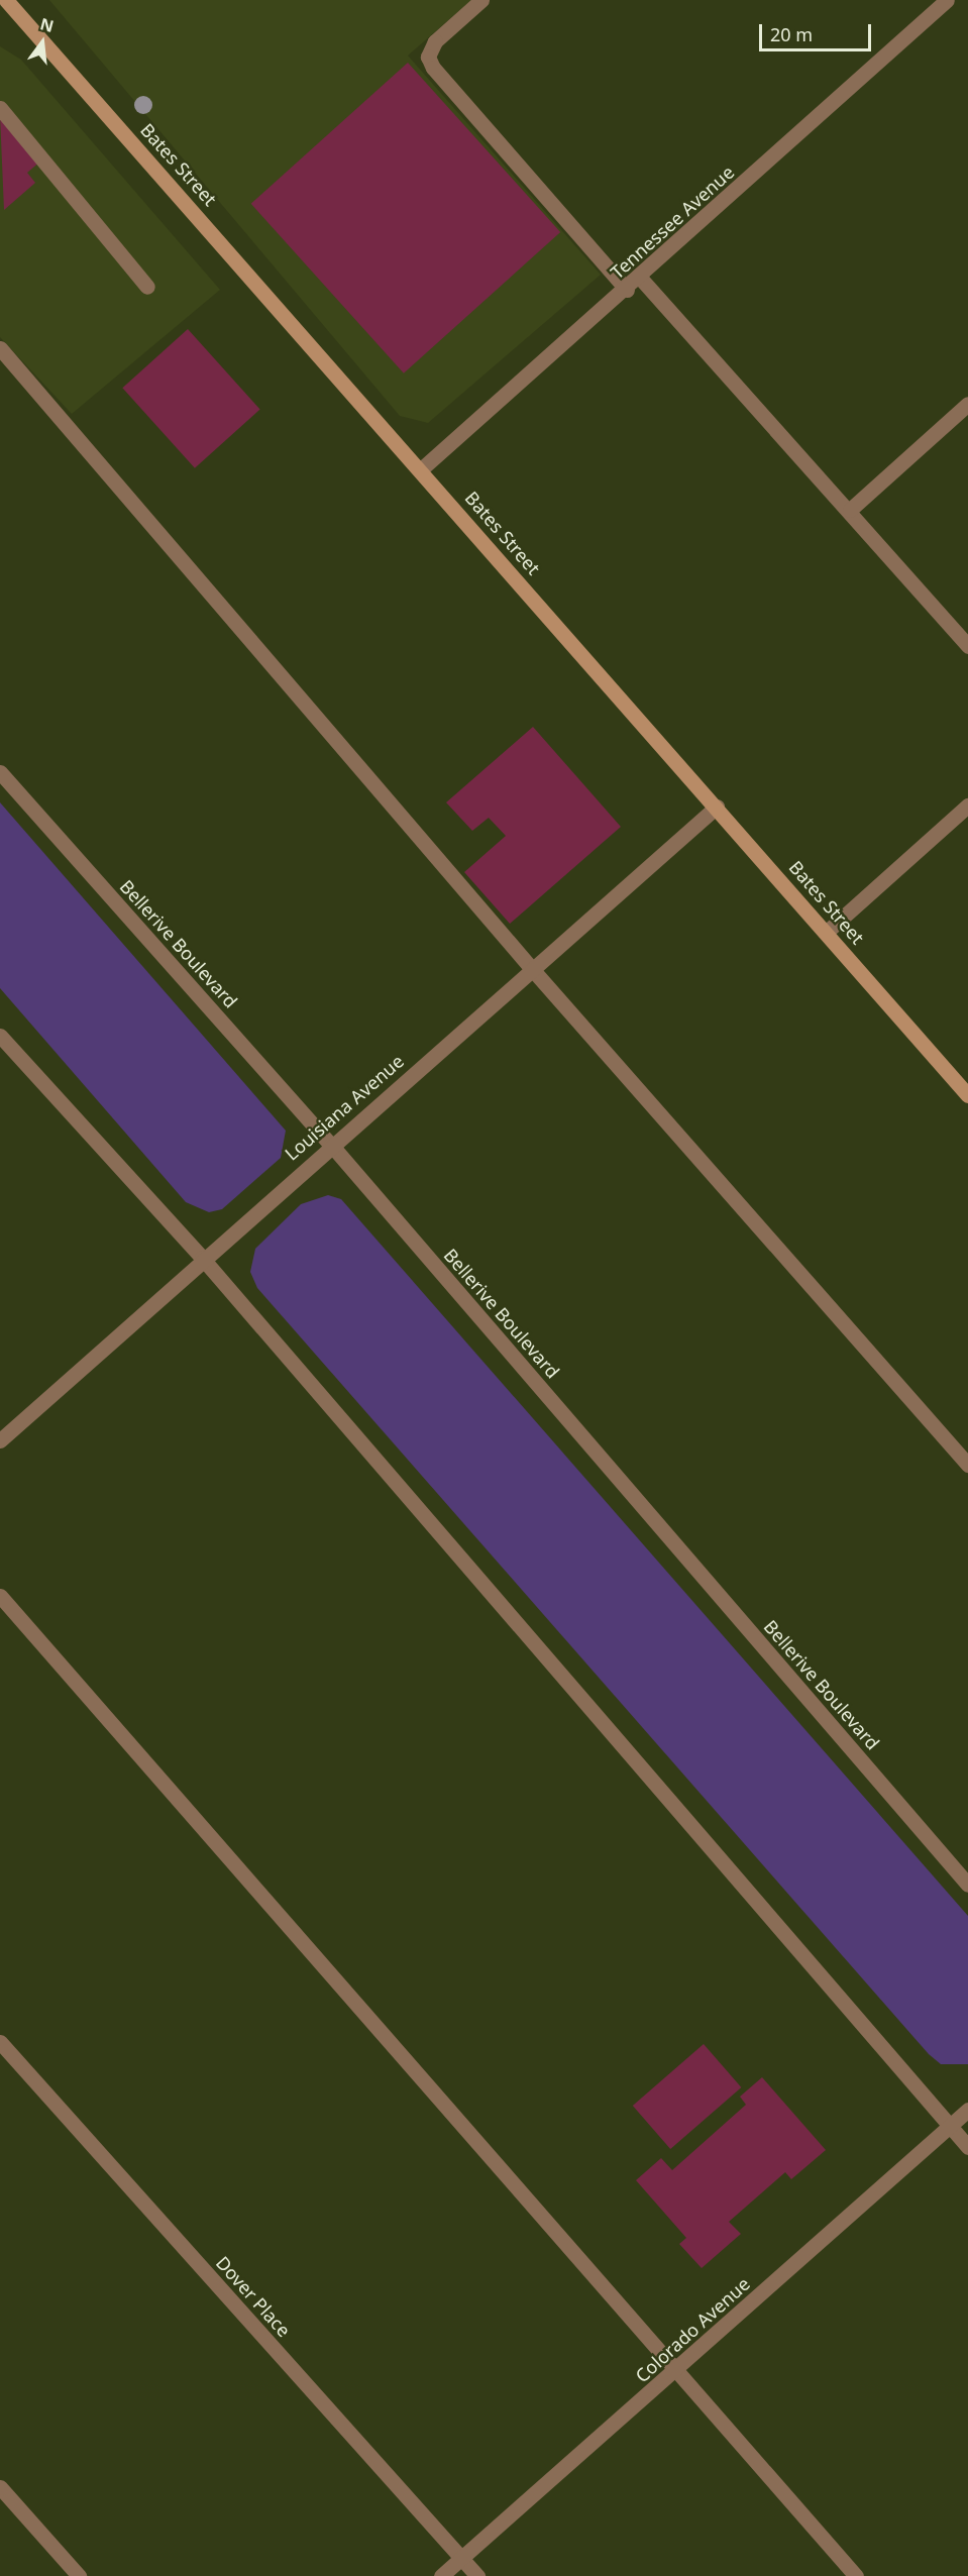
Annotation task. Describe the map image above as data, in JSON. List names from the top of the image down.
{
  "streets": {
    "main road": ["Bates Street"],
    "street": [
      "Tennessee Avenue",
      "Bellerive Boulevard",
      "Louisiana Avenue",
      "Dover Place",
      "Colorado Avenue"
    ]
  },
  "crossings": [
    ["Bates Street", "Tennessee Avenue"],
    ["Bates Street", "Louisiana Avenue"],
    ["Bellerive Boulevard", "Louisiana Avenue"],
    ["Dover Place", "Colorado Avenue"]
  ],
  "scale_bar": "20 m",
  "north": "top"
}
